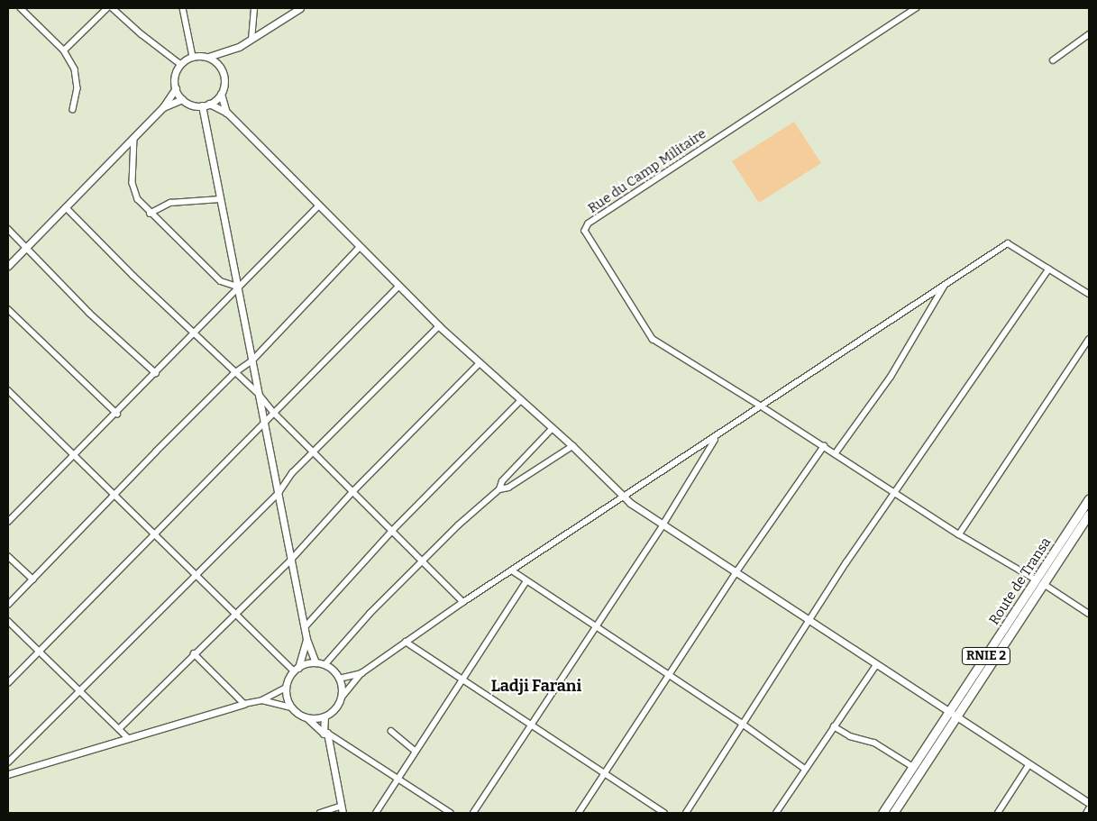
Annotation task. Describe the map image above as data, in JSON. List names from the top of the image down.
{
  "streets": {
    "main road": ["Route de Transa", "RNIE 2"],
    "street": ["Rue du Camp Militaire"]
  },
  "districts": ["Ladji Farani"]
}
